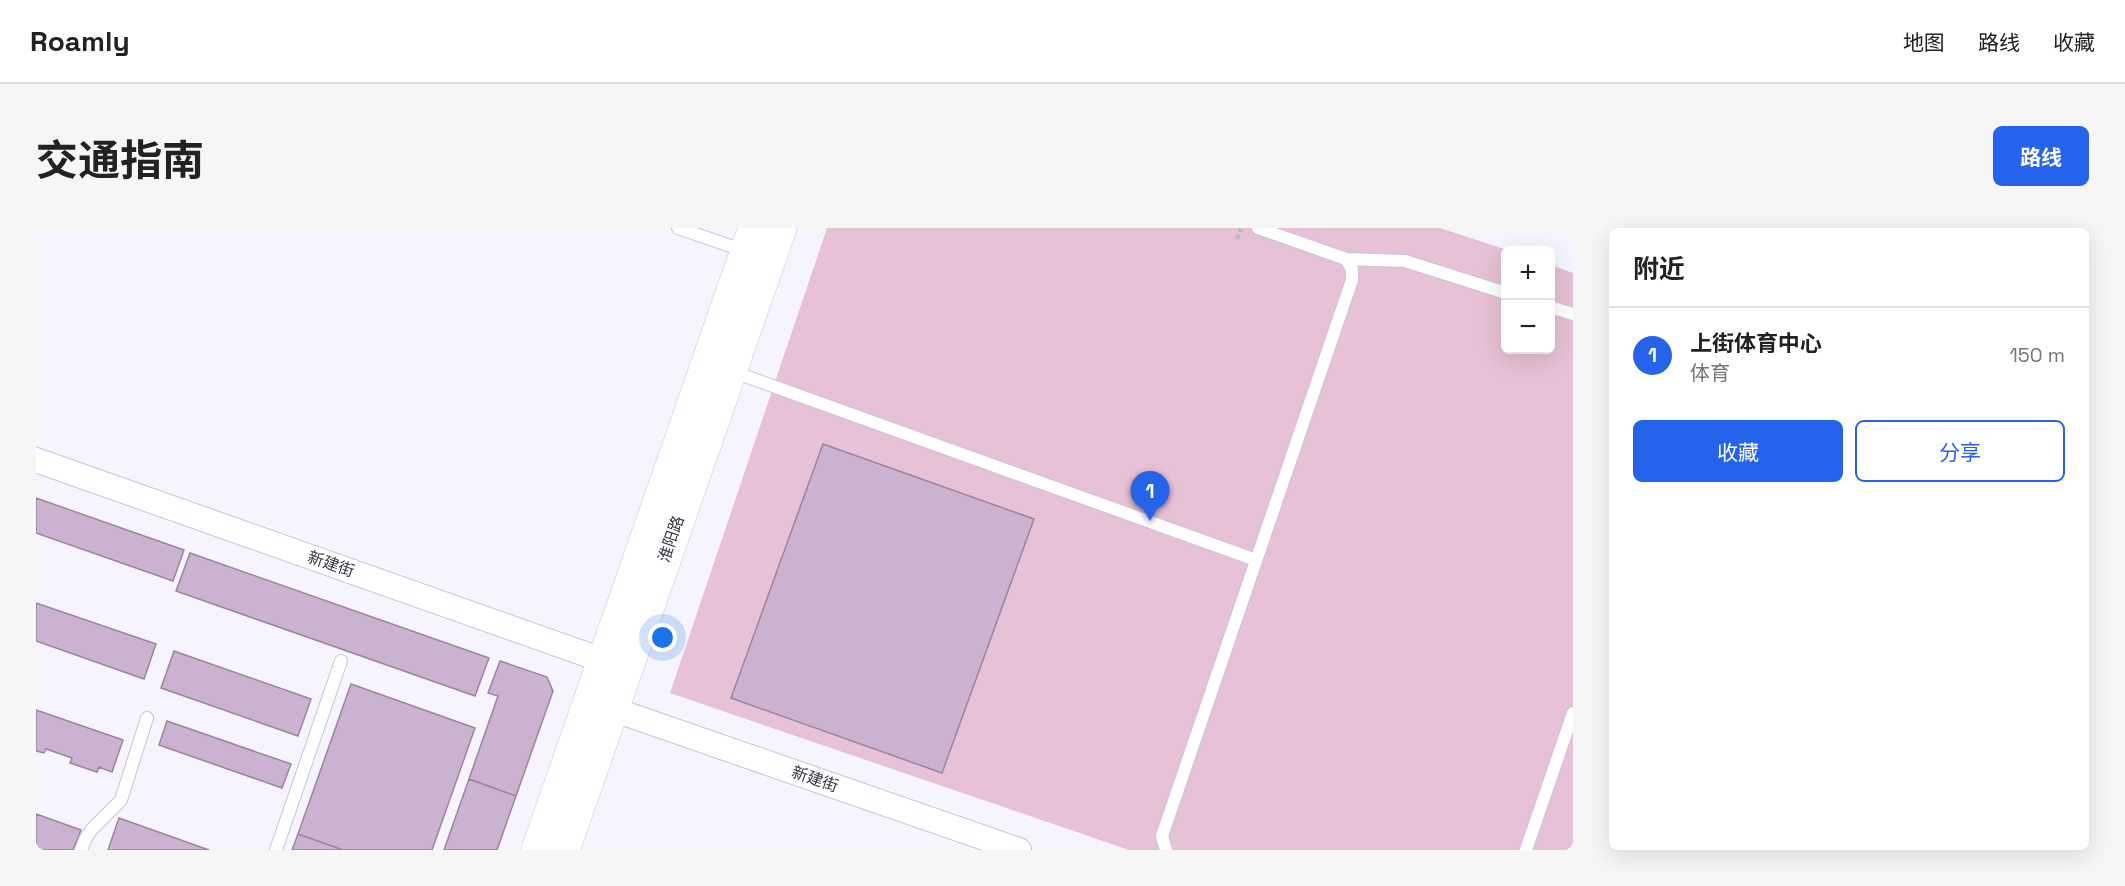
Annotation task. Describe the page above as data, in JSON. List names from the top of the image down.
{
  "streets": {
    "main road": ["淮阳路"],
    "street": ["新建街"]
  },
  "crossings": [
    ["淮阳路", "新建街"]
  ],
  "page": {
    "header": "Roamly",
    "nav": ["地图", "路线", "收藏"],
    "title": "交通指南",
    "buttons": [
      "路线",
      ["收藏", "分享"]
    ],
    "heading": "附近",
    "map_buttons": ["+", "−"],
    "list": [
      {
        "mark": "1",
        "name": "上街体育中心",
        "note": "体育",
        "value": "150 m"
      }
    ],
    "pins": "1"
  }
}
